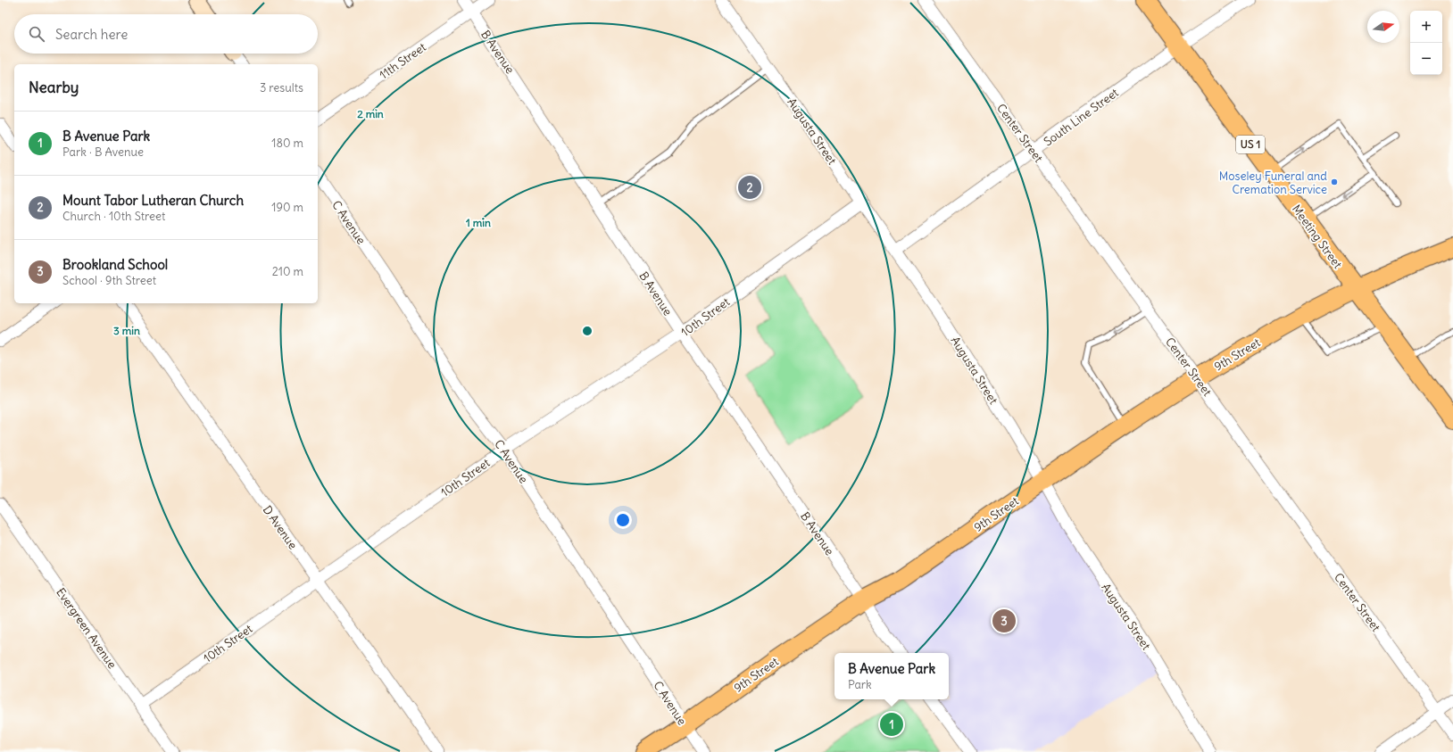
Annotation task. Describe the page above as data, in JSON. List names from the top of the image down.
{
  "streets": {
    "main road": ["US 1", "Meeting Street", "9th Street"],
    "street": [
      "B Avenue",
      "11th Street",
      "South Line Street",
      "Augusta Street",
      "Center Street",
      "C Avenue",
      "10th Street",
      "D Avenue",
      "Evergreen Avenue"
    ]
  },
  "crossings": [
    ["B Avenue", "11th Street"],
    ["B Avenue", "10th Street"],
    ["B Avenue", "9th Street"],
    ["South Line Street", "Augusta Street"],
    ["South Line Street", "Center Street"],
    ["South Line Street", "Meeting Street"],
    ["Augusta Street", "10th Street"],
    ["Augusta Street", "9th Street"],
    ["Center Street", "9th Street"],
    ["C Avenue", "10th Street"],
    ["C Avenue", "9th Street"],
    ["Meeting Street", "9th Street"],
    ["10th Street", "D Avenue"],
    ["10th Street", "Evergreen Avenue"]
  ],
  "places": ["Moseley Funeral and Cremation Service"],
  "north": "right",
  "page": {
    "map_buttons": ["+", "−"],
    "search": "Search here",
    "heading": ["Nearby", "3 results"],
    "list": [
      {
        "mark": "1",
        "name": "B Avenue Park",
        "note": "Park · B Avenue",
        "value": "180 m"
      },
      {
        "mark": "2",
        "name": "Mount Tabor Lutheran Church",
        "note": "Church · 10th Street",
        "value": "190 m"
      },
      {
        "mark": "3",
        "name": "Brookland School",
        "note": "School · 9th Street",
        "value": "210 m"
      }
    ],
    "pins": ["2", "3", "1"],
    "popup": ["B Avenue Park", "Park"]
  },
  "rings": ["2 min", "1 min", "3 min"]
}
